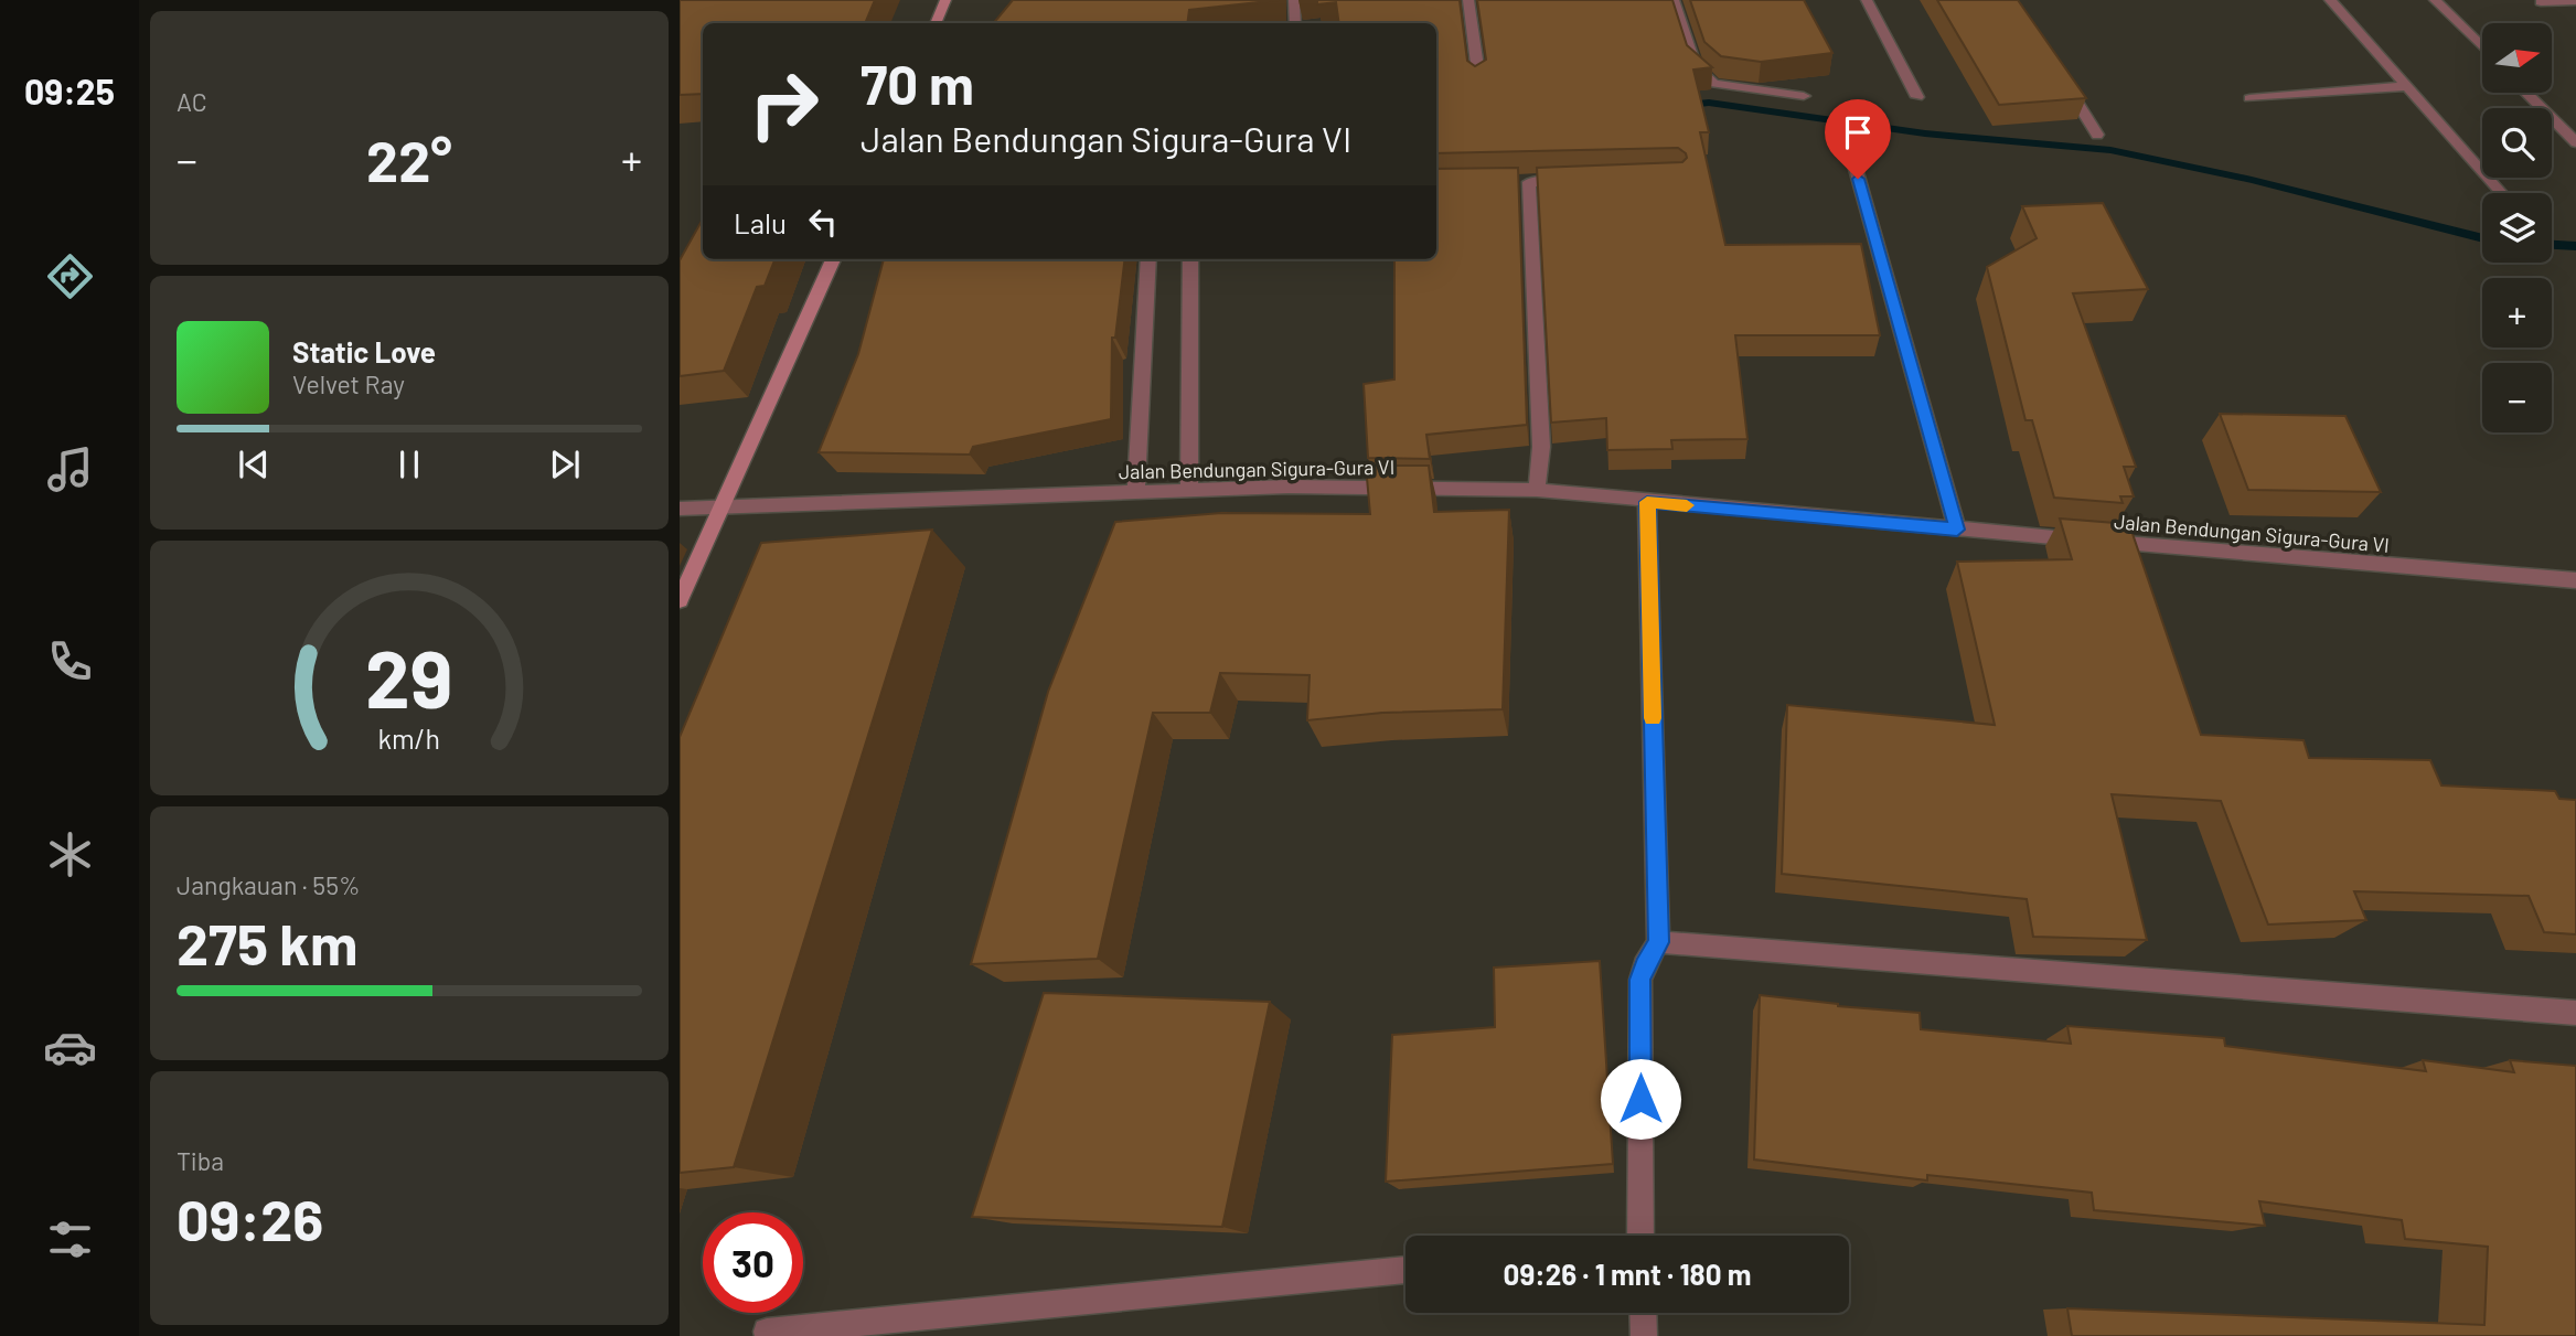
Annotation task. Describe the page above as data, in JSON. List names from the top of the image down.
{
  "streets": {
    "street": ["Jalan Bendungan Sigura-Gura VI"]
  },
  "north": "right",
  "page": {
    "tabs": "09:25",
    "tile": [
      "AC",
      ["Jangkauan · 55%", "275 km"],
      ["Tiba", "09:26"]
    ],
    "map_buttons": ["+", "−"],
    "turn": ["70 m", "Jalan Bendungan Sigura-Gura VI"],
    "heat": ["−", "22°", "+"],
    "then": "Lalu",
    "song": ["Static Love", "Velvet Ray"],
    "limit": "30",
    "trip": "09:26 · 1 mnt · 180 m",
    "gauge": ["29", "km/h"]
  }
}
